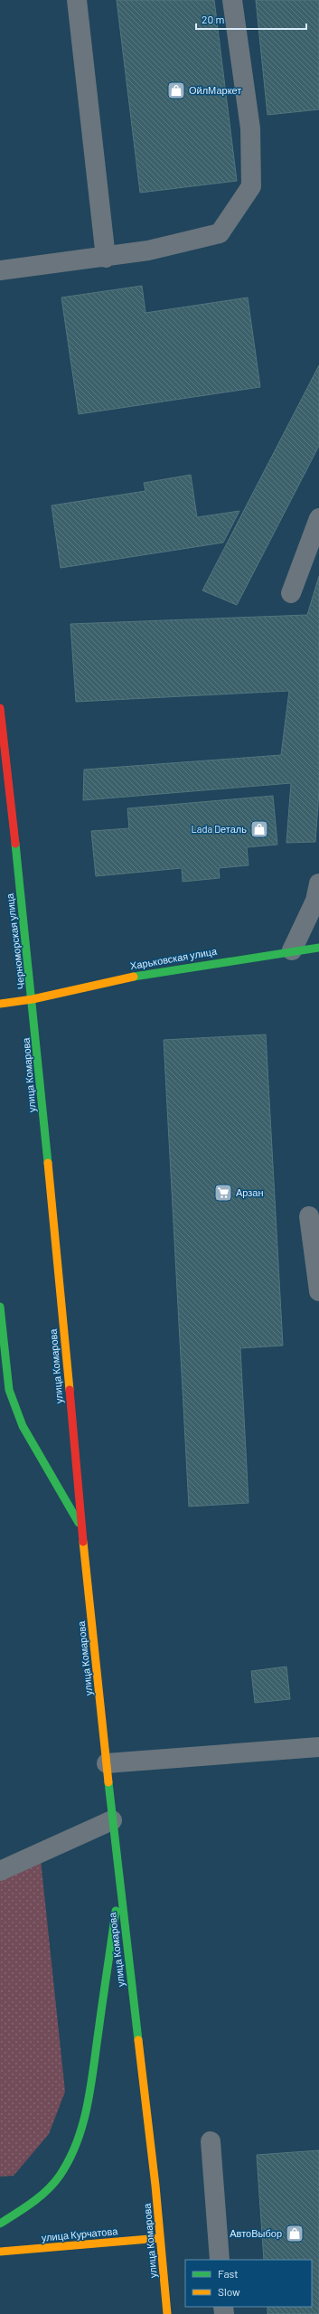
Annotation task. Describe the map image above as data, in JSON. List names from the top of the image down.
{
  "streets": {
    "main road": [
      "Черноморская улица",
      "Харьковская улица",
      "улица Комарова",
      "улица Курчатова"
    ]
  },
  "crossings": [
    ["Черноморская улица", "Харьковская улица"],
    ["Черноморская улица", "улица Комарова"],
    ["Харьковская улица", "улица Комарова"],
    ["улица Комарова", "улица Курчатова"]
  ],
  "places": {
    "shop": ["ОйлМаркет", "Lada Dеталь", "АвтоВыбор"],
    "supermarket": ["Арзан"]
  },
  "legend": ["Fast", "Slow"],
  "scale_bar": "20 m"
}
